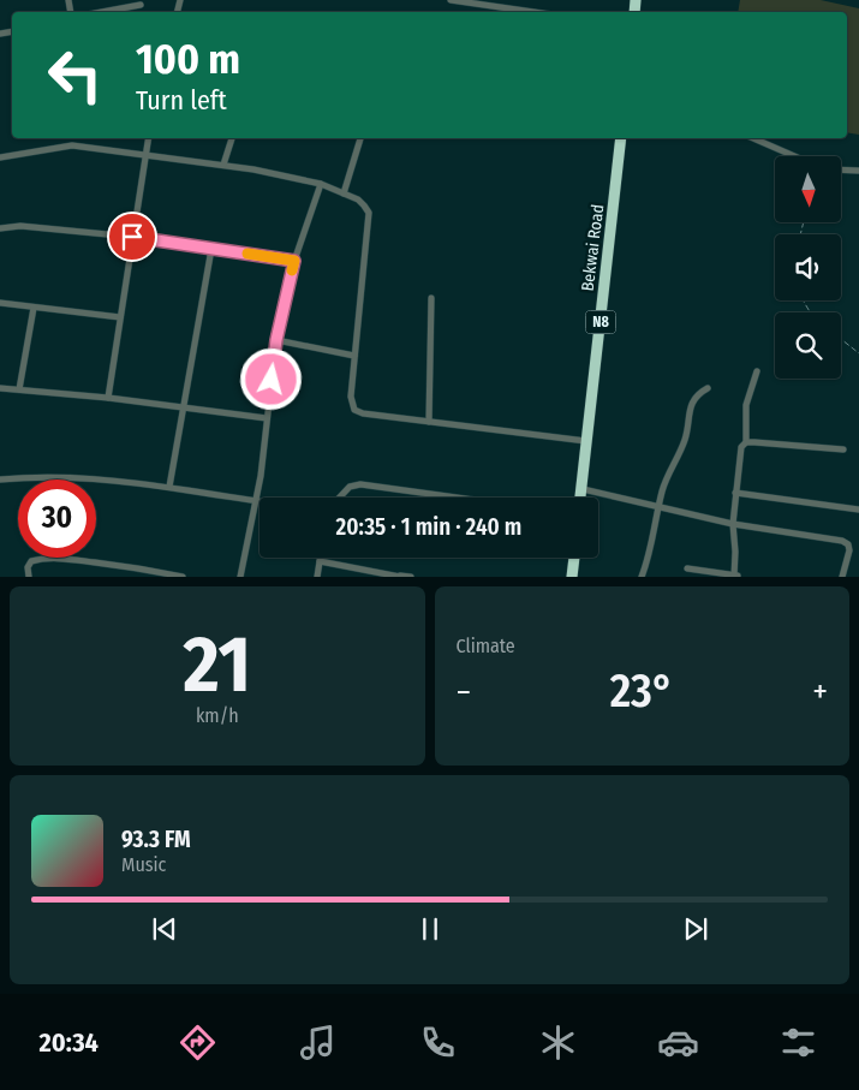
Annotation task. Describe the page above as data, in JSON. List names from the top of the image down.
{
  "streets": {
    "highway": ["Bekwai Road", "N8"]
  },
  "north": "bottom",
  "page": {
    "turn": ["100 m", "Turn left"],
    "limit": "30",
    "trip": "20:35 · 1 min · 240 m",
    "tile": [
      ["21", "km/h"],
      "Climate"
    ],
    "heat": ["−", "23°", "+"],
    "song": ["93.3 FM", "Music"],
    "tabs": "20:34"
  }
}
